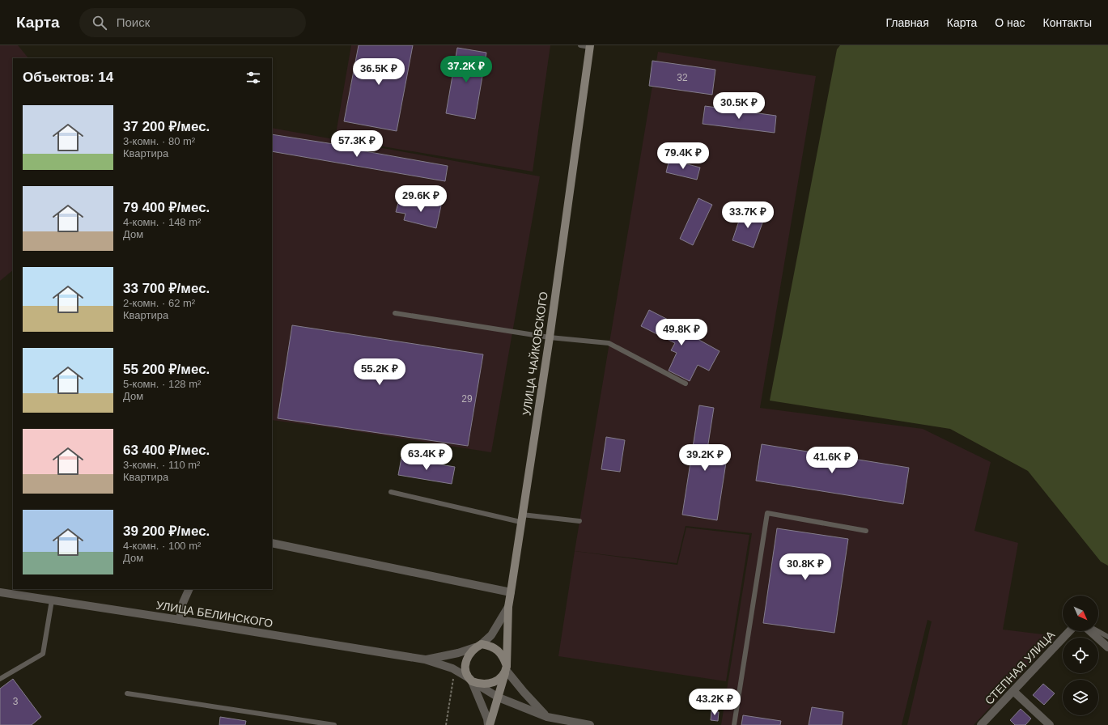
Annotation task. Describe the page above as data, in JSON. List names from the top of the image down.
{
  "streets": {
    "main road": ["УЛИЦА ЧАЙКОВСКОГО"],
    "street": ["УЛИЦА БЕЛИНСКОГО", "СТЕПНАЯ УЛИЦА"]
  },
  "house_numbers": ["32", "29", "3"],
  "north": "bottom right",
  "page": {
    "header": "Карта",
    "search": "Поиск",
    "nav": [
      "Главная",
      "Карта",
      "О нас",
      "Контакты"
    ],
    "price": [
      "37.2K ₽",
      "36.5K ₽",
      "30.5K ₽",
      "57.3K ₽",
      "79.4K ₽",
      "29.6K ₽",
      "33.7K ₽",
      "49.8K ₽",
      "55.2K ₽",
      "63.4K ₽",
      "39.2K ₽",
      "41.6K ₽",
      "30.8K ₽",
      "43.2K ₽"
    ],
    "heading": "Объектов: 14",
    "list": [
      {
        "name": "37 200 ₽/мес.",
        "note": "3-комн. · 80 m² · Квартира"
      },
      {
        "name": "79 400 ₽/мес.",
        "note": "4-комн. · 148 m² · Дом"
      },
      {
        "name": "33 700 ₽/мес.",
        "note": "2-комн. · 62 m² · Квартира"
      },
      {
        "name": "55 200 ₽/мес.",
        "note": "5-комн. · 128 m² · Дом"
      },
      {
        "name": "63 400 ₽/мес.",
        "note": "3-комн. · 110 m² · Квартира"
      },
      {
        "name": "39 200 ₽/мес.",
        "note": "4-комн. · 100 m² · Дом"
      }
    ]
  }
}
